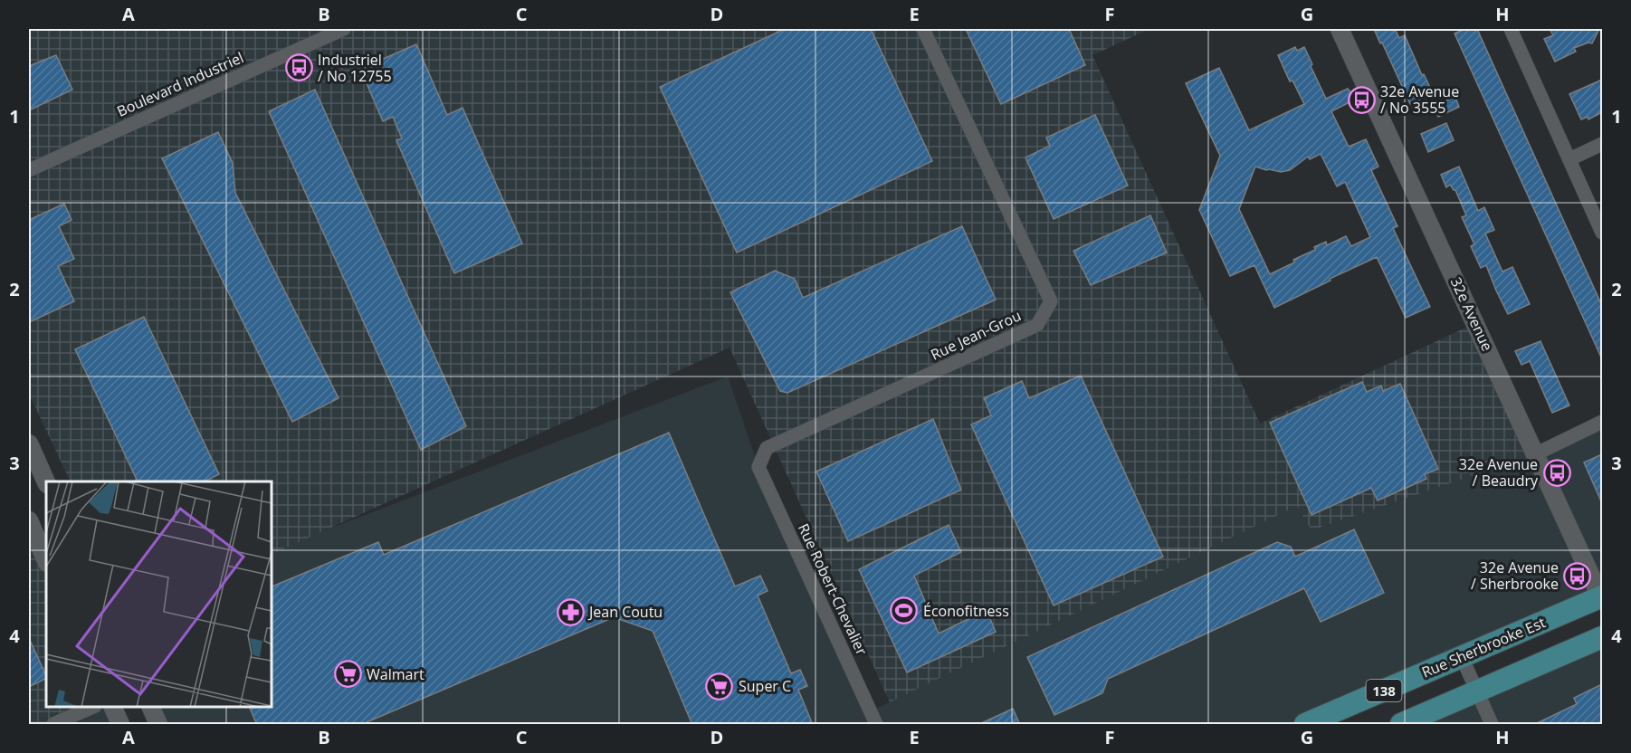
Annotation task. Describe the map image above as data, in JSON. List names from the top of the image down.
{
  "streets": {
    "main road": ["Rue Sherbrooke Est", "138"],
    "street": [
      "Boulevard Industriel",
      "32e Avenue",
      "Rue Jean-Grou",
      "Rue Robert-Chevalier"
    ]
  },
  "crossings": [
    ["32e Avenue", "Rue Sherbrooke Est"],
    ["Rue Jean-Grou", "Rue Robert-Chevalier"]
  ],
  "places": {
    "bus stop": [
      "Industriel / No 12755",
      "32e Avenue / No 3555",
      "32e Avenue / Beaudry",
      "32e Avenue / Sherbrooke"
    ],
    "sports": ["Éconofitness"],
    "pharmacy": ["Jean Coutu"],
    "supermarket": ["Walmart", "Super C"]
  },
  "grid": {
    "columns": [
      "A",
      "B",
      "C",
      "D",
      "E",
      "F",
      "G",
      "H"
    ],
    "rows": [
      "1",
      "2",
      "3",
      "4"
    ]
  }
}
